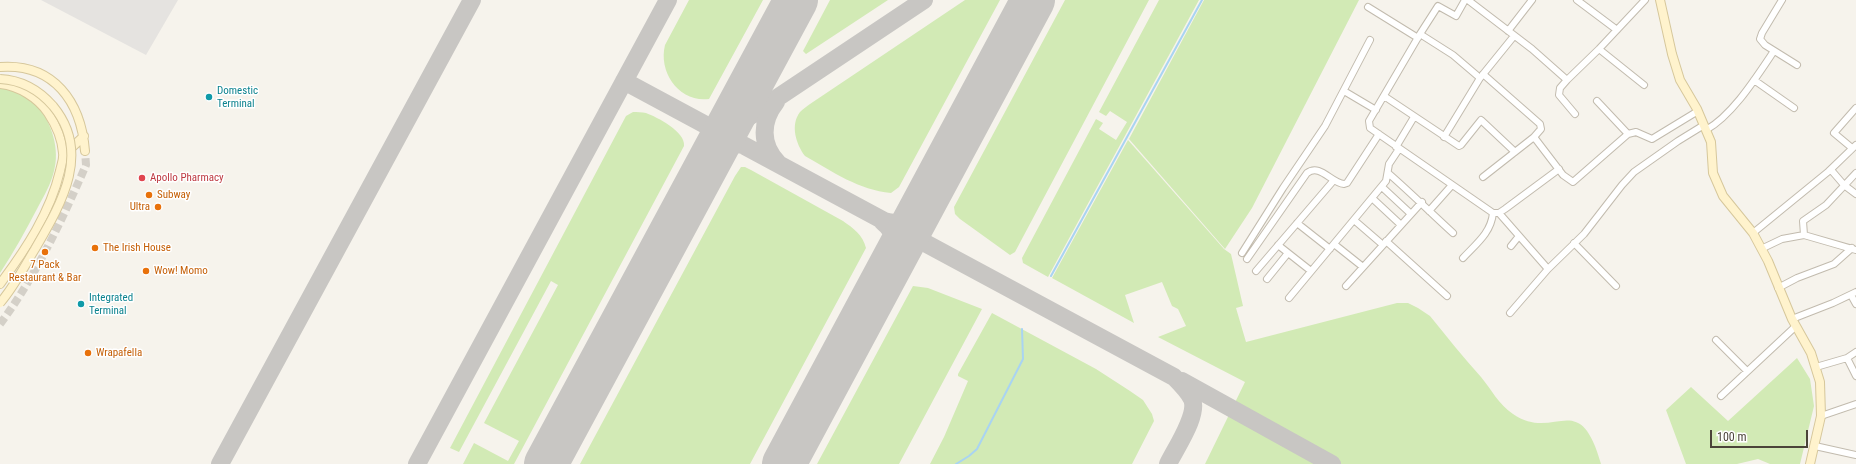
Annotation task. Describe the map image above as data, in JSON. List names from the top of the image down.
{
  "places": [
    "Domestic Terminal",
    "Apollo Pharmacy",
    "Subway",
    "Ultra",
    "The Irish House",
    "7 Pack Restaurant & Bar",
    "Wow! Momo",
    "Integrated Terminal",
    "Wrapafella"
  ],
  "scale_bar": "100 m"
}
